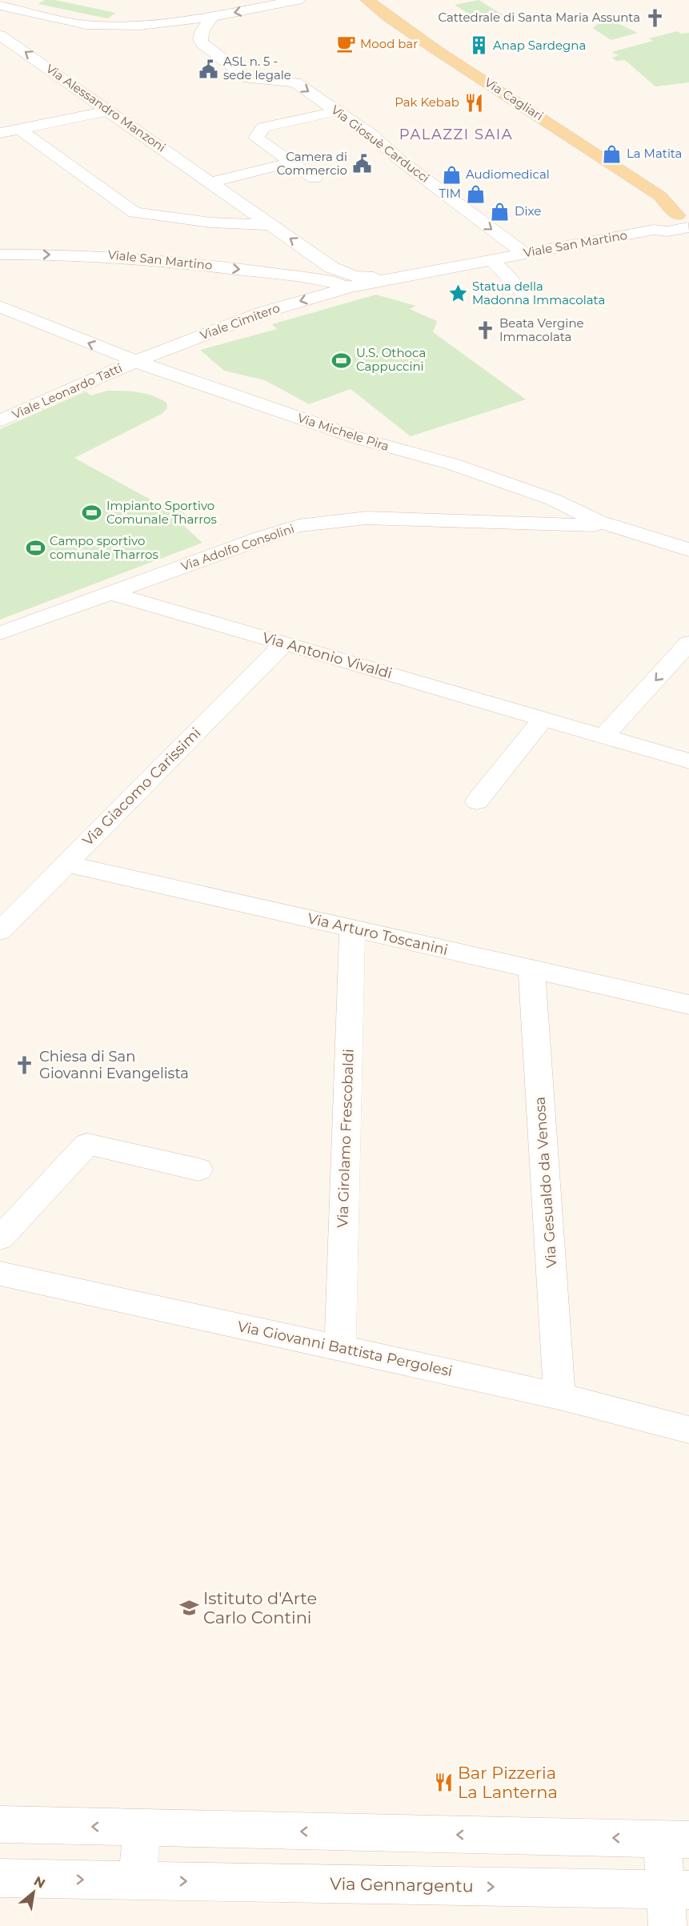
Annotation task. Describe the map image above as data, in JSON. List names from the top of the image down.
{
  "streets": {
    "main road": ["Via Cagliari"],
    "street": [
      "Via Alessandro Manzoni",
      "Via Giosuè Carducci",
      "Viale San Martino",
      "Viale Cimitero",
      "Viale Leonardo Tatti",
      "Via Michele Pira",
      "Via Adolfo Consolini",
      "Via Antonio Vivaldi",
      "Via Giacomo Carissimi",
      "Via Arturo Toscanini",
      "Via Girolamo Frescobaldi",
      "Via Gesualdo da Venosa",
      "Via Giovanni Battista Pergolesi",
      "Via Gennargentu"
    ]
  },
  "crossings": [
    ["Via Cagliari", "Viale San Martino"],
    ["Via Alessandro Manzoni", "Viale San Martino"],
    ["Via Giosuè Carducci", "Viale San Martino"],
    ["Viale San Martino", "Viale Cimitero"],
    ["Viale Cimitero", "Viale Leonardo Tatti"],
    ["Viale Cimitero", "Via Michele Pira"],
    ["Viale Leonardo Tatti", "Via Michele Pira"],
    ["Via Michele Pira", "Via Adolfo Consolini"],
    ["Via Adolfo Consolini", "Via Antonio Vivaldi"],
    ["Via Antonio Vivaldi", "Via Giacomo Carissimi"],
    ["Via Giacomo Carissimi", "Via Arturo Toscanini"],
    ["Via Arturo Toscanini", "Via Girolamo Frescobaldi"],
    ["Via Arturo Toscanini", "Via Gesualdo da Venosa"],
    ["Via Girolamo Frescobaldi", "Via Giovanni Battista Pergolesi"],
    ["Via Gesualdo da Venosa", "Via Giovanni Battista Pergolesi"]
  ],
  "districts": ["PALAZZI SAIA"],
  "places": {
    "church": ["Cattedrale di Santa Maria Assunta", "Beata Vergine Immacolata", "Chiesa di San Giovanni Evangelista"],
    "cafe": ["Mood bar"],
    "building": ["Anap Sardegna"],
    "public building": ["ASL n. 5 - sede legale", "Camera di Commercio"],
    "restaurant": ["Pak Kebab", "Bar Pizzeria La Lanterna"],
    "shop": [
      "La Matita",
      "Audiomedical",
      "TIM",
      "Dixe"
    ],
    "place": ["Statua della Madonna Immacolata"],
    "sports": ["U.S. Othoca Cappuccini", "Impianto Sportivo Comunale Tharros", "Campo sportivo comunale Tharros"],
    "school or university": ["Istituto d'Arte Carlo Contini"]
  },
  "north": "top right"
}
